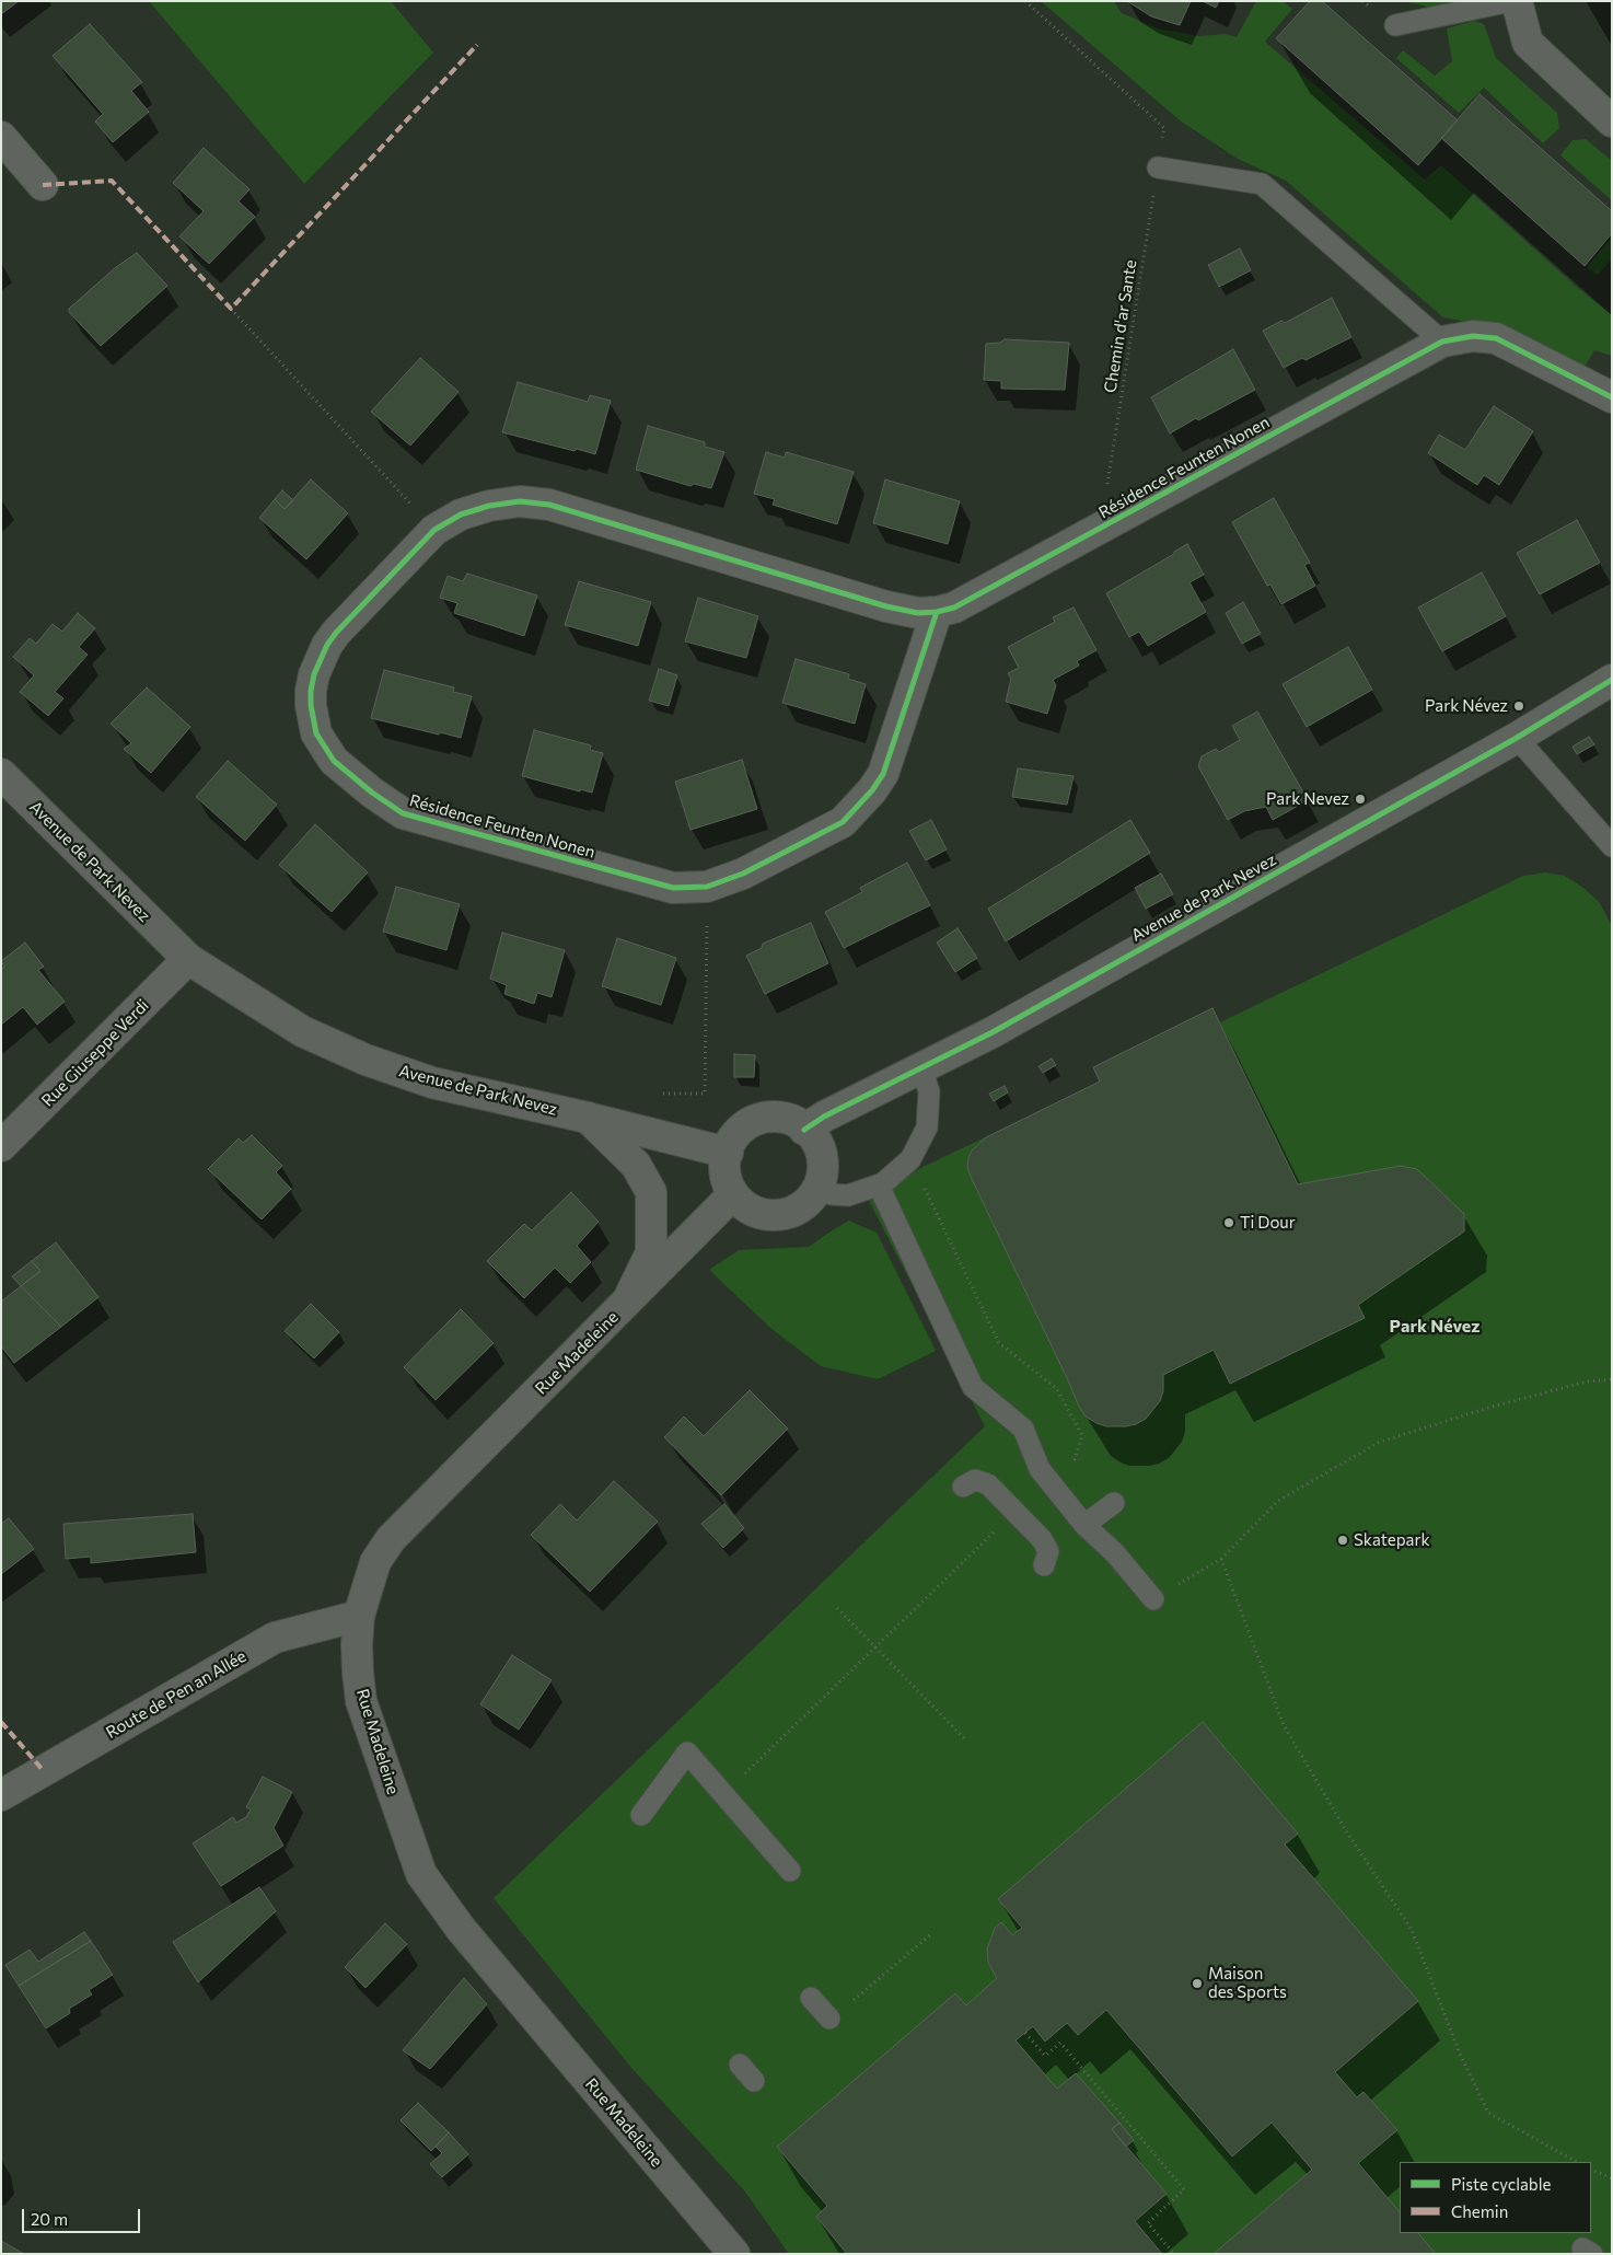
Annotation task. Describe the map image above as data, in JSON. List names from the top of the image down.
{
  "streets": {
    "street": [
      "Résidence Feunten Nonen",
      "Avenue de Park Nevez",
      "Rue Giuseppe Verdi",
      "Rue Madeleine",
      "Route de Pen an Allée"
    ],
    "path": ["Chemin d'ar Sante"]
  },
  "crossings": [
    ["Chemin d'ar Sante", "Résidence Feunten Nonen"],
    ["Avenue de Park Nevez", "Rue Giuseppe Verdi"],
    ["Avenue de Park Nevez", "Rue Madeleine"],
    ["Rue Madeleine", "Route de Pen an Allée"]
  ],
  "districts": ["Park Névez"],
  "places": [
    "Park Névez",
    "Park Nevez",
    "Ti Dour",
    "Skatepark",
    "Maison des Sports"
  ],
  "legend": ["Piste cyclable", "Chemin"],
  "scale_bar": "20 m"
}
